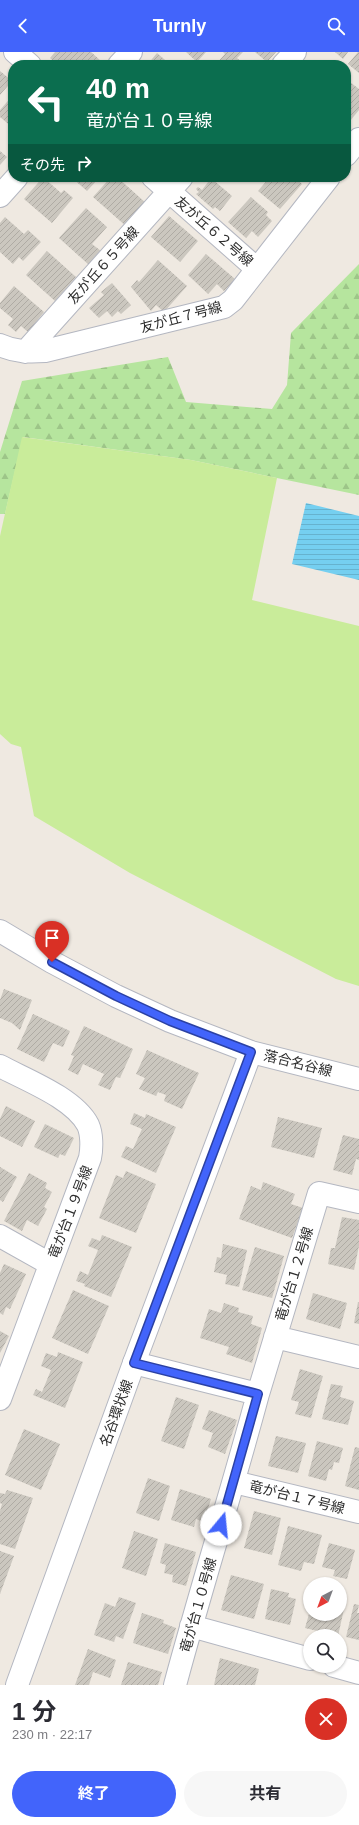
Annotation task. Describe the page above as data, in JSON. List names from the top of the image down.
{
  "streets": {
    "street": [
      "友が丘６２号線",
      "友が丘６５号線",
      "友が丘７号線",
      "落合名谷線",
      "竜が台１９号線",
      "竜が台１２号線",
      "名谷環状線",
      "竜が台１７号線",
      "竜が台１０号線"
    ]
  },
  "crossings": [
    ["友が丘６２号線", "友が丘６５号線"],
    ["友が丘６２号線", "友が丘７号線"],
    ["友が丘６５号線", "友が丘７号線"],
    ["落合名谷線", "名谷環状線"],
    ["竜が台１２号線", "竜が台１０号線"],
    ["竜が台１７号線", "竜が台１０号線"]
  ],
  "north": "bottom left",
  "page": {
    "header": "Turnly",
    "turn": ["40 m", "竜が台１０号線"],
    "then": "その先",
    "heading": ["1 分", "230 m · 22:17"],
    "buttons": ["終了", "共有"]
  }
}
